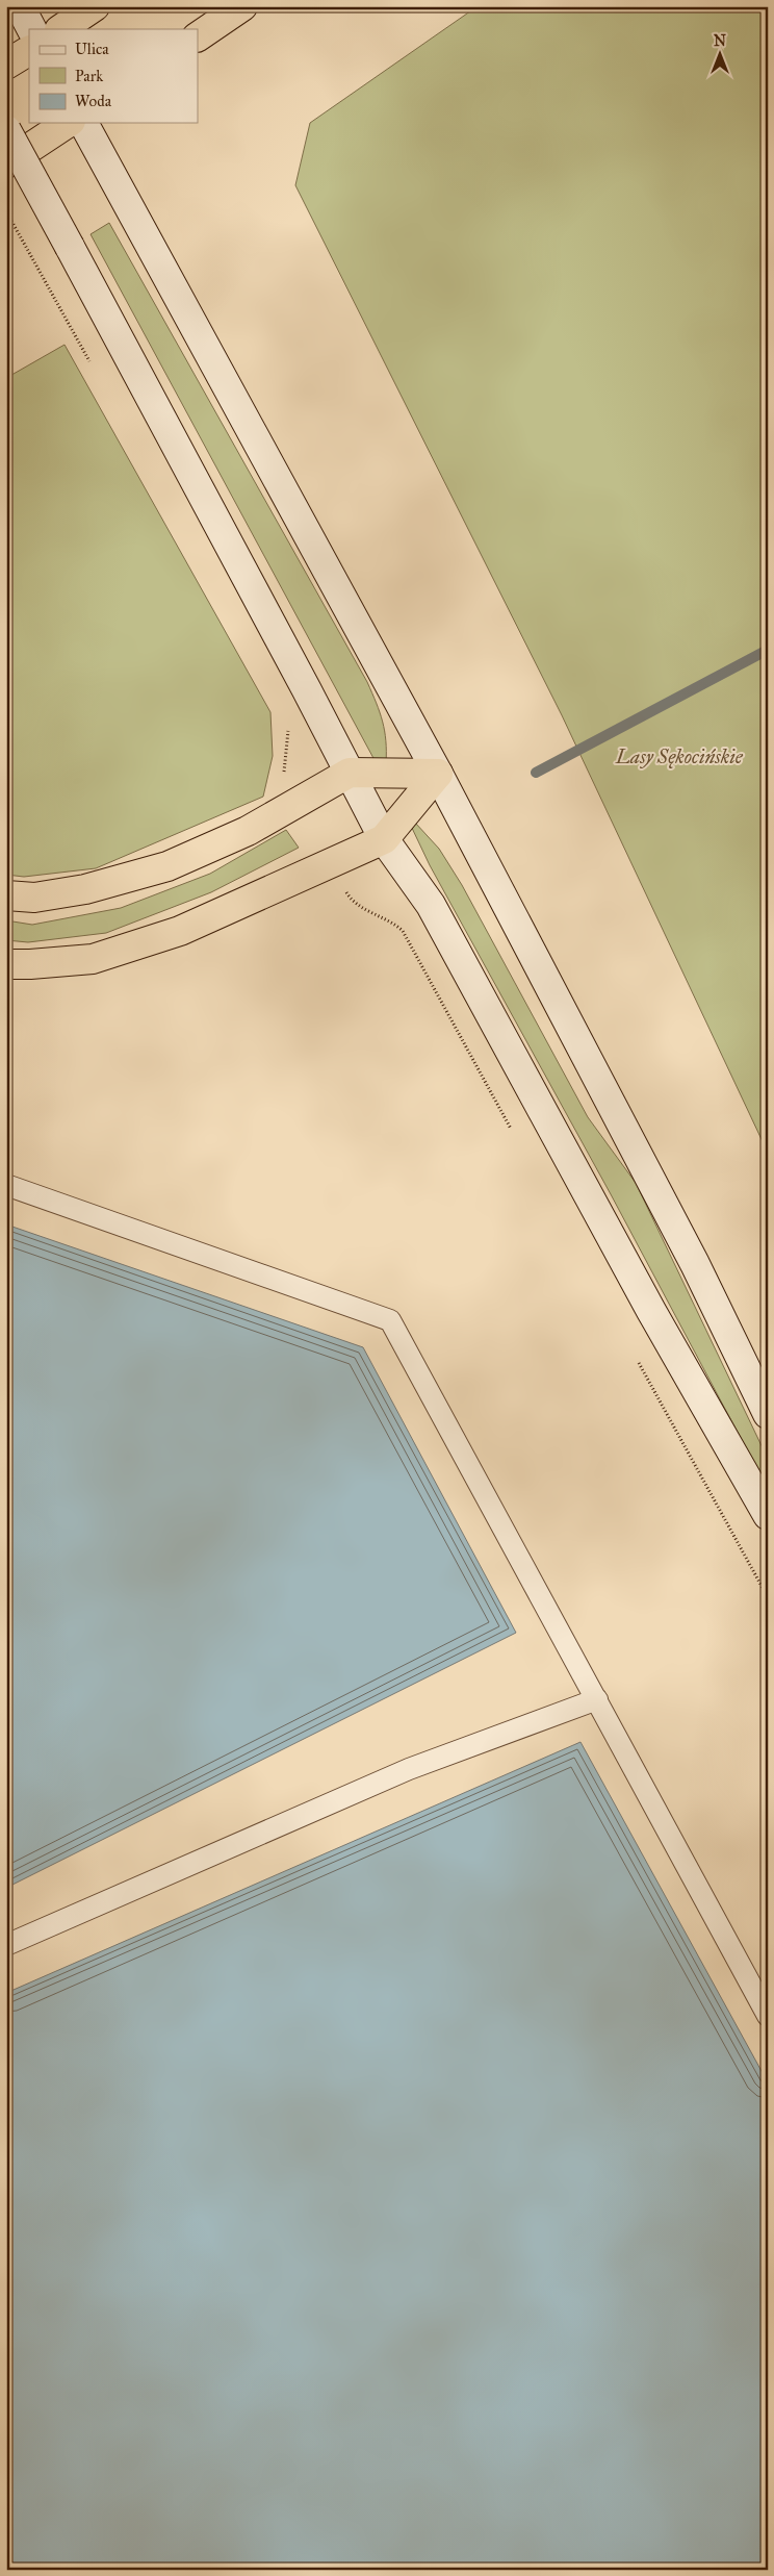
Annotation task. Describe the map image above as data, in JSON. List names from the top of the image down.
{
  "parks": ["Lasy Sękocińskie"],
  "legend": ["Ulica", "Park", "Woda"],
  "north": "top"
}
